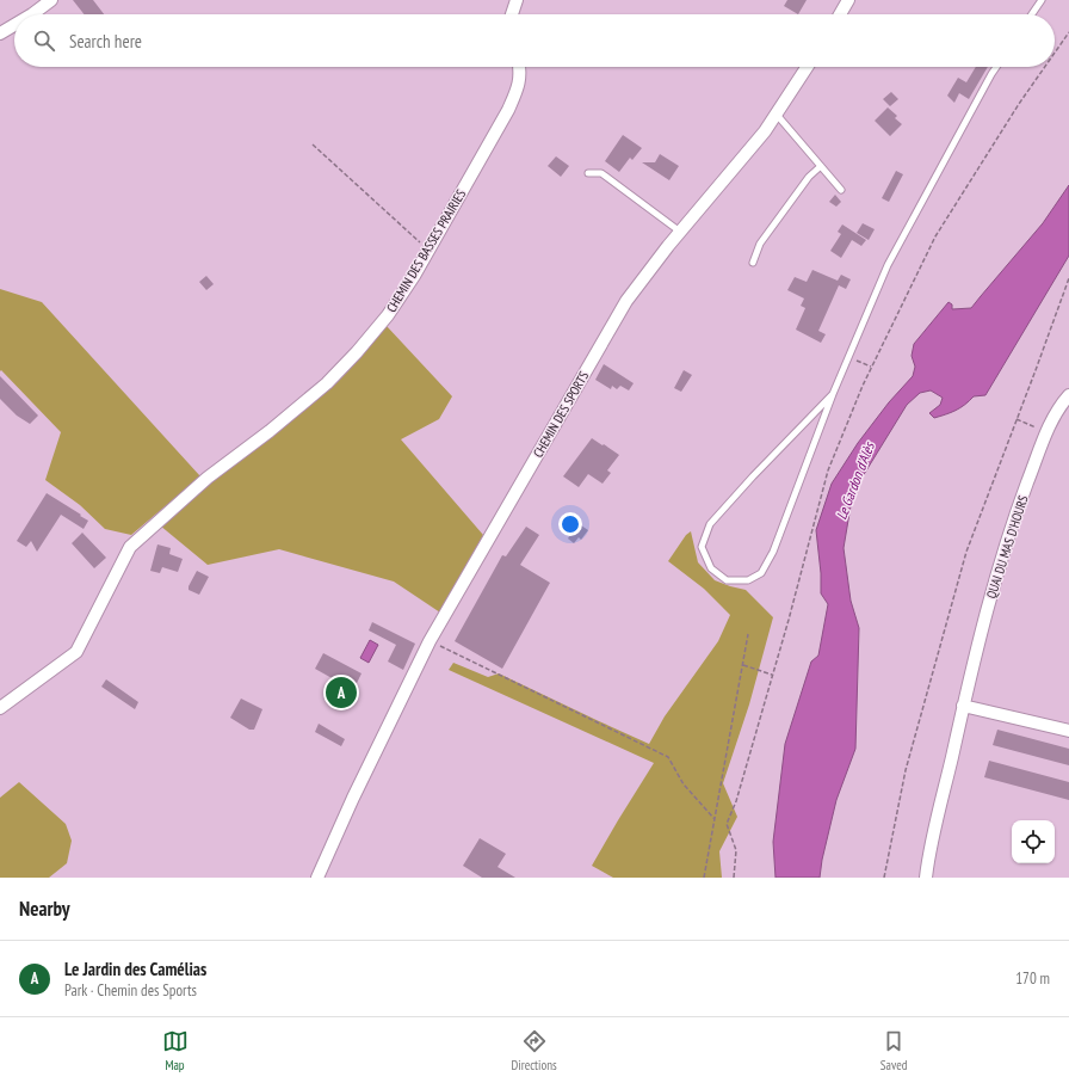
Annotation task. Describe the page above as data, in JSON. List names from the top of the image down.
{
  "streets": {
    "street": ["CHEMIN DES BASSES PRAIRIES", "CHEMIN DES SPORTS", "QUAI DU MAS D'HOURS"]
  },
  "water": ["Le Gardon d'Alès"],
  "page": {
    "search": "Search here",
    "pins": "A",
    "heading": "Nearby",
    "list": [
      {
        "mark": "A",
        "name": "Le Jardin des Camélias",
        "note": "Park · Chemin des Sports",
        "value": "170 m"
      }
    ],
    "nav": ["Map", "Directions", "Saved"]
  }
}
